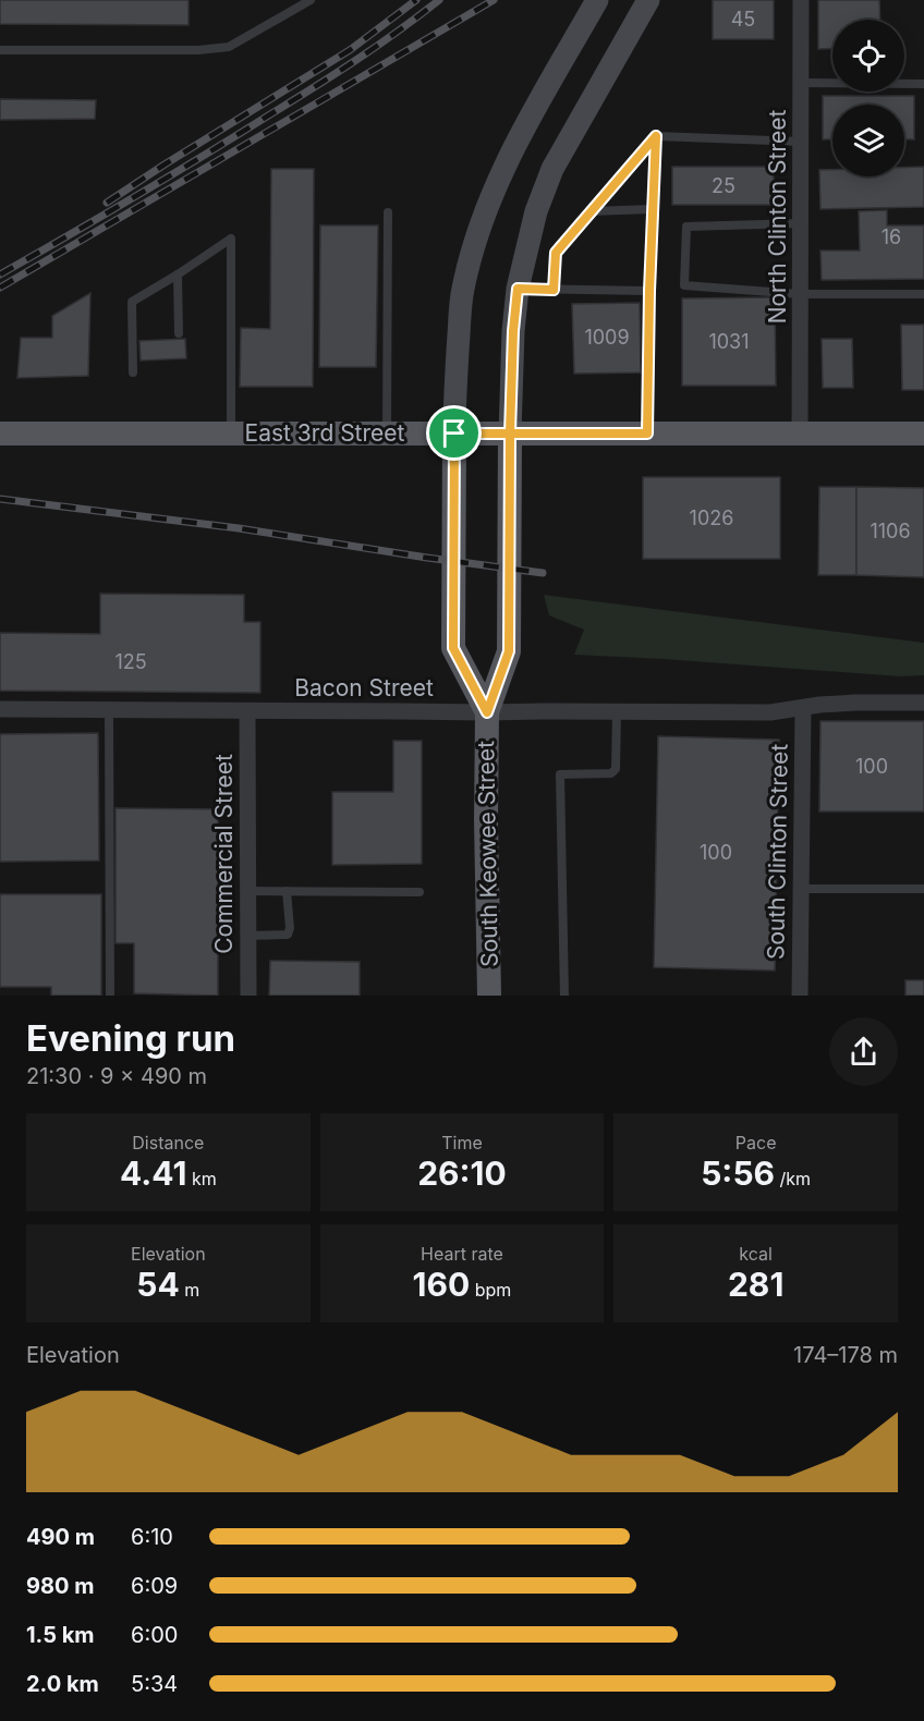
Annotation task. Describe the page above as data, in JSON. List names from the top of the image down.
{
  "streets": {
    "main road": ["East 3rd Street", "South Keowee Street"],
    "street": [
      "North Clinton Street",
      "Bacon Street",
      "South Clinton Street",
      "Commercial Street"
    ]
  },
  "crossings": [
    ["North Clinton Street", "East 3rd Street"],
    ["East 3rd Street", "South Keowee Street"],
    ["Bacon Street", "South Clinton Street"],
    ["Bacon Street", "Commercial Street"],
    ["Bacon Street", "South Keowee Street"]
  ],
  "house_numbers": [
    "45",
    "25",
    "16",
    "1009",
    "1031",
    "1026",
    "1106",
    "125",
    "100",
    "100"
  ],
  "page": {
    "heading": ["Evening run", "21:30 · 9 × 490 m"],
    "stats": [
      ["Distance", "4.41 km"],
      ["Time", "26:10"],
      ["Pace", "5:56 /km"],
      ["Elevation", "54 m"],
      ["Heart rate", "160 bpm"],
      ["kcal", "281"]
    ],
    "chart": ["Elevation", "174–178 m"],
    "list": [
      {
        "name": "490 m",
        "note": "6:10"
      },
      {
        "name": "980 m",
        "note": "6:09"
      },
      {
        "name": "1.5 km",
        "note": "6:00"
      },
      {
        "name": "2.0 km",
        "note": "5:34"
      }
    ]
  }
}
